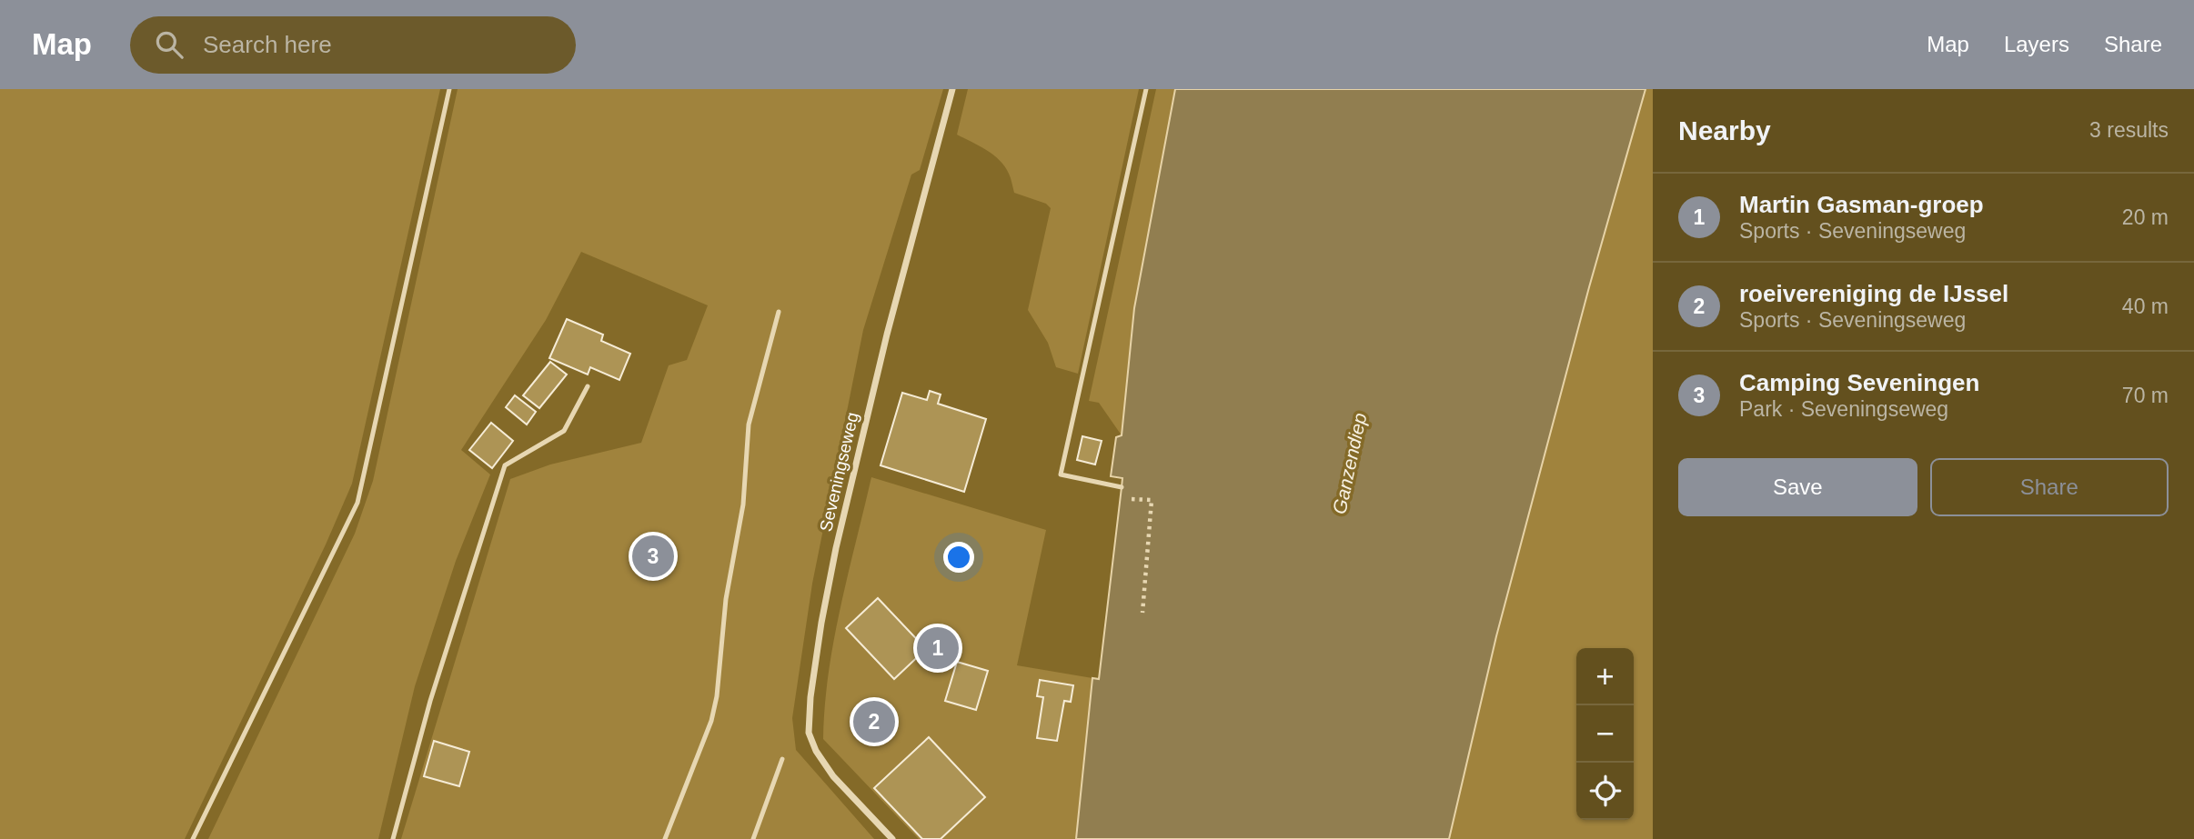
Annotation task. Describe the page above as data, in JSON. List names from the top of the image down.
{
  "streets": {
    "street": ["Seveningseweg"]
  },
  "water": ["Ganzendiep"],
  "page": {
    "header": "Map",
    "search": "Search here",
    "nav": ["Map", "Layers", "Share"],
    "heading": ["Nearby", "3 results"],
    "list": [
      {
        "mark": "1",
        "name": "Martin Gasman-groep",
        "note": "Sports · Seveningseweg",
        "value": "20 m"
      },
      {
        "mark": "2",
        "name": "roeivereniging de IJssel",
        "note": "Sports · Seveningseweg",
        "value": "40 m"
      },
      {
        "mark": "3",
        "name": "Camping Seveningen",
        "note": "Park · Seveningseweg",
        "value": "70 m"
      }
    ],
    "buttons": ["Save", "Share"],
    "pins": ["3", "1", "2"],
    "map_buttons": ["+", "−"]
  }
}
